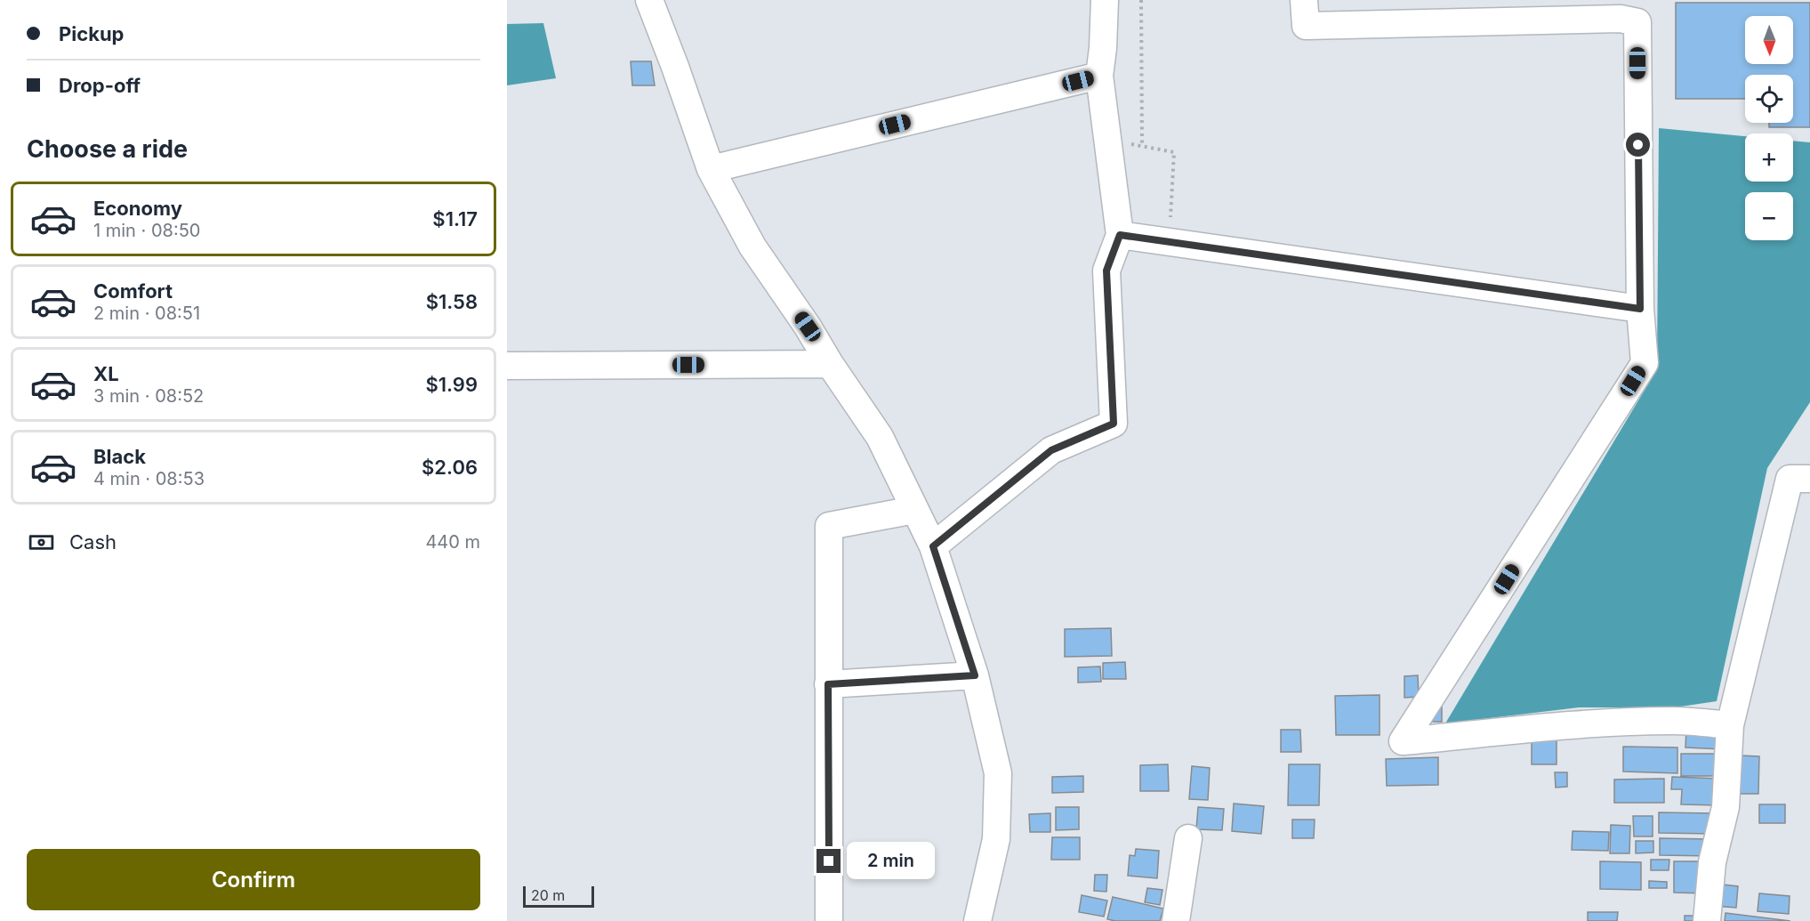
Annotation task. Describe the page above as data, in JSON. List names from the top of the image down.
{
  "scale_bar": "20 m",
  "north": "bottom",
  "page": {
    "banner": ["Pickup", "Drop-off"],
    "map_buttons": ["+", "−"],
    "heading": "Choose a ride",
    "list": [
      {
        "name": "Economy",
        "note": "1 min · 08:50",
        "value": "$1.17"
      },
      {
        "name": "Comfort",
        "note": "2 min · 08:51",
        "value": "$1.58"
      },
      {
        "name": "XL",
        "note": "3 min · 08:52",
        "value": "$1.99"
      },
      {
        "name": "Black",
        "note": "4 min · 08:53",
        "value": "$2.06"
      }
    ],
    "pay": ["Cash", "440 m"],
    "buttons": "Confirm",
    "bubble": "2 min",
    "scale": "20 m"
  }
}
